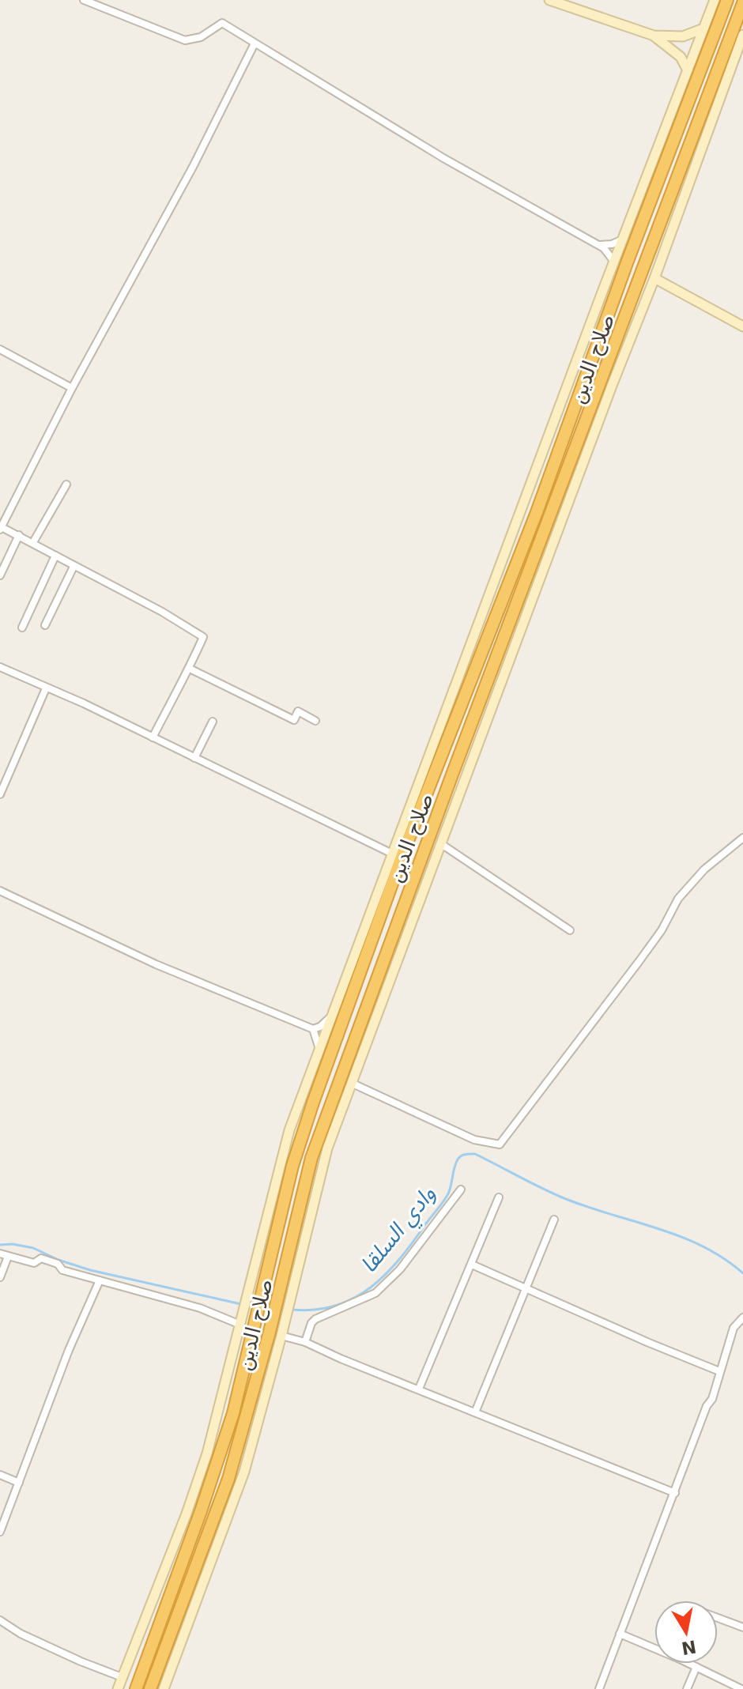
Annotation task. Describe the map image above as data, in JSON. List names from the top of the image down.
{
  "streets": {
    "highway": ["صلاح الدين"]
  },
  "water": ["وادي السلقا"],
  "north": "bottom"
}
